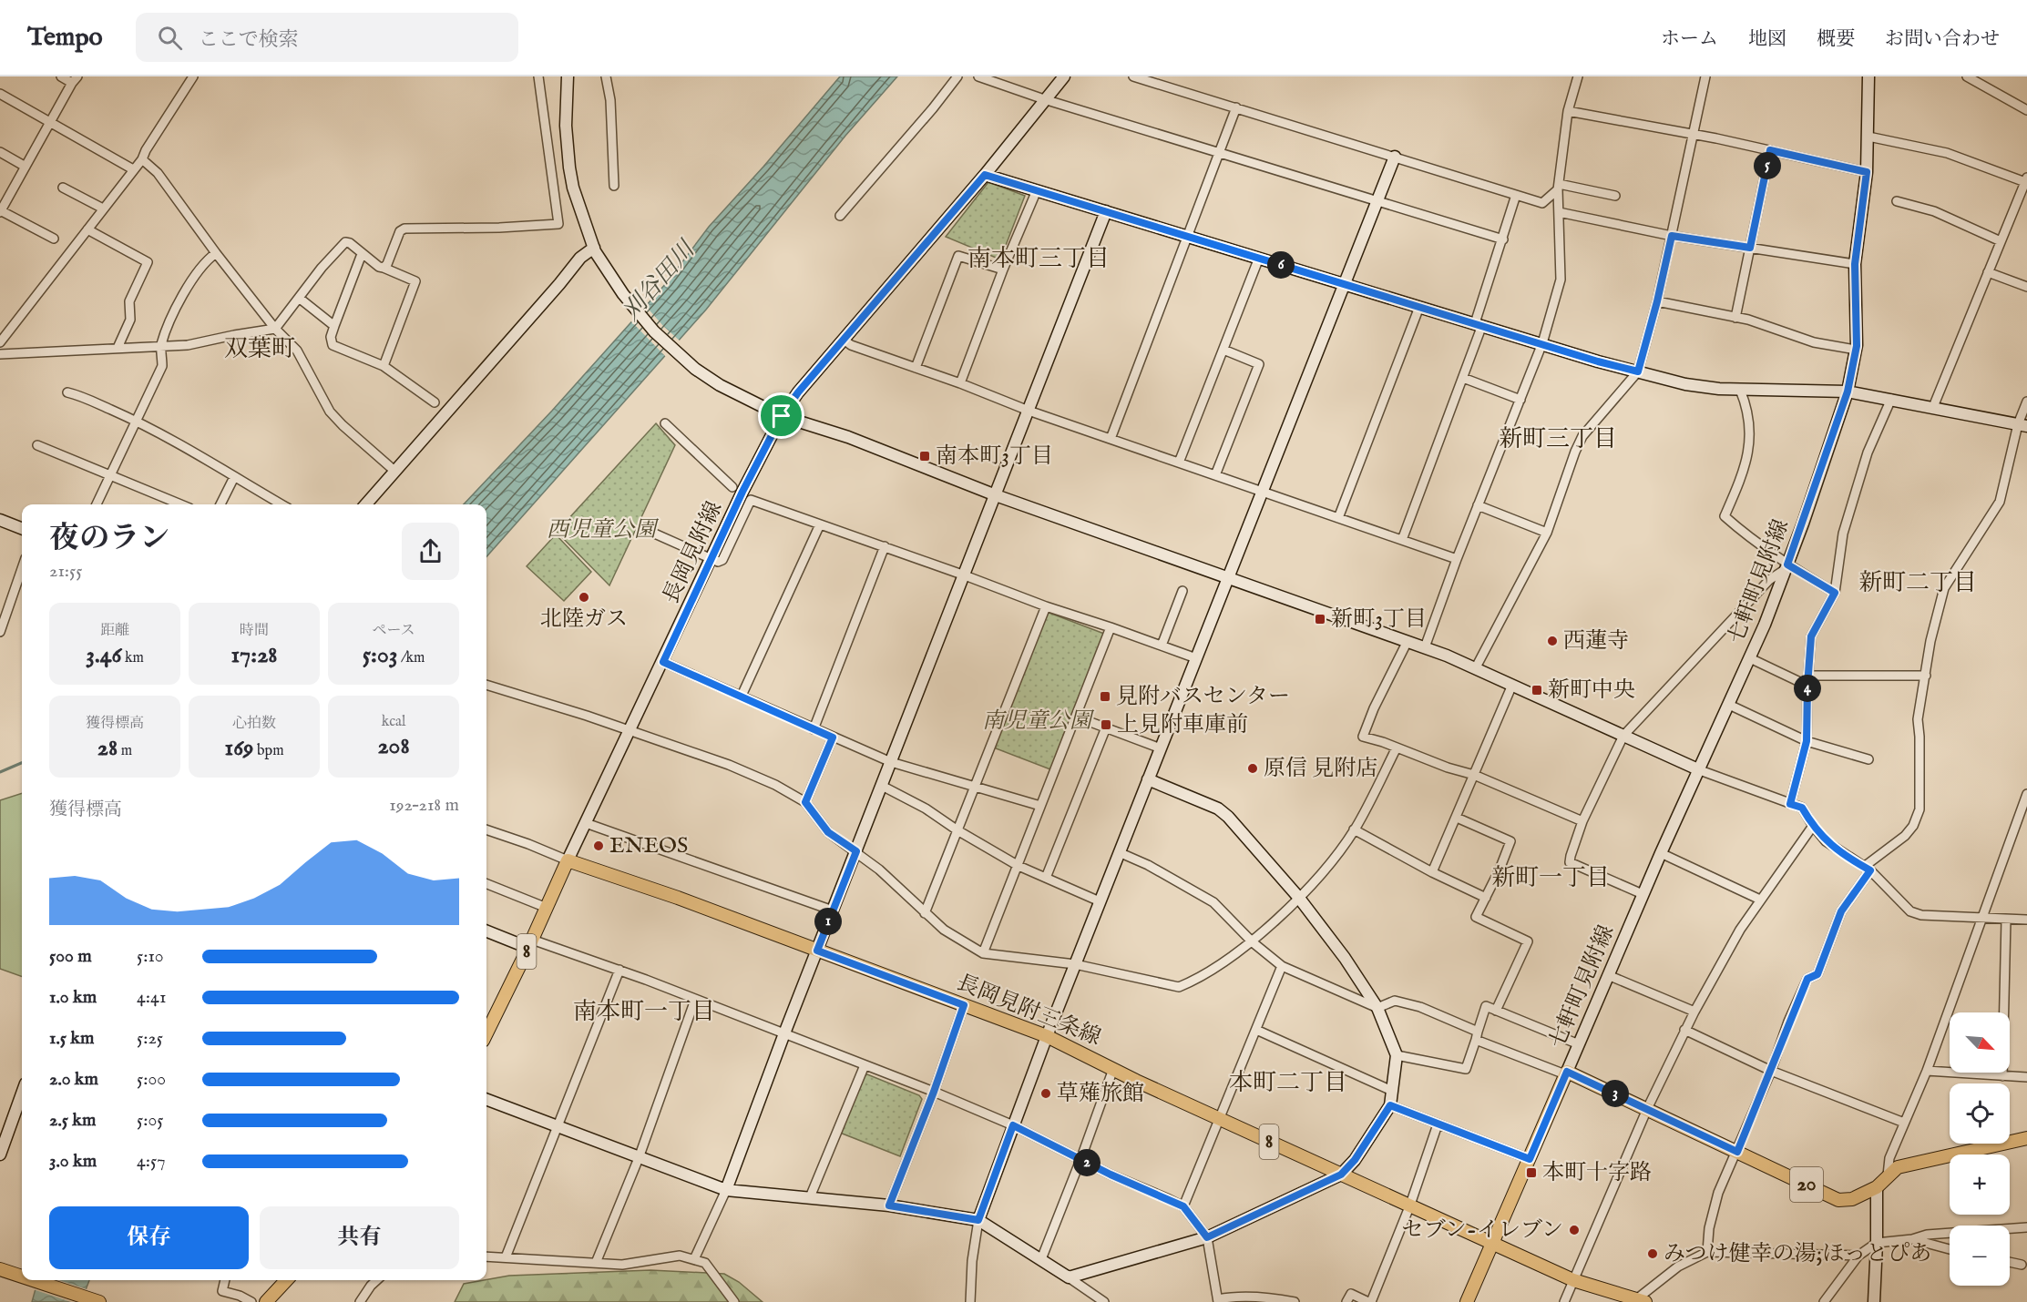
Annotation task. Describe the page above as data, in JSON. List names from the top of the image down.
{
  "streets": {
    "main road": ["8", "長岡見附三条線", "20"],
    "street": ["長岡見附線", "七軒町見附線"]
  },
  "crossings": [
    ["長岡見附線", "8"],
    ["長岡見附線", "長岡見附三条線"],
    ["七軒町見附線", "20"],
    ["8", "長岡見附三条線"]
  ],
  "districts": [
    "南本町三丁目",
    "双葉町",
    "新町三丁目",
    "新町二丁目",
    "新町一丁目",
    "南本町一丁目",
    "本町二丁目"
  ],
  "water": ["刈谷田川"],
  "parks": ["西児童公園", "南児童公園"],
  "places": {
    "transit": [
      "南本町3丁目",
      "新町3丁目",
      "新町中央",
      "見附バスセンター",
      "上見附車庫前",
      "本町十字路"
    ],
    "other": [
      "北陸ガス",
      "西蓮寺",
      "原信 見附店",
      "ENEOS",
      "草薙旅館",
      "セブン-イレブン",
      "みつけ健幸の湯;ほっとぴあ"
    ]
  },
  "north": "bottom right",
  "page": {
    "header": "Tempo",
    "search": "ここで検索",
    "nav": [
      "ホーム",
      "地図",
      "概要",
      "お問い合わせ"
    ],
    "pins": [
      "5",
      "6",
      "4",
      "1",
      "3",
      "2"
    ],
    "heading": ["夜のラン", "21:55"],
    "stats": [
      ["距離", "3.46 km"],
      ["時間", "17:28"],
      ["ペース", "5:03 /km"],
      ["獲得標高", "28 m"],
      ["心拍数", "169 bpm"],
      ["kcal", "208"]
    ],
    "chart": ["獲得標高", "192–218 m"],
    "list": [
      {
        "name": "500 m",
        "note": "5:10"
      },
      {
        "name": "1.0 km",
        "note": "4:41"
      },
      {
        "name": "1.5 km",
        "note": "5:25"
      },
      {
        "name": "2.0 km",
        "note": "5:00"
      },
      {
        "name": "2.5 km",
        "note": "5:05"
      },
      {
        "name": "3.0 km",
        "note": "4:57"
      }
    ],
    "map_buttons": ["+", "−"],
    "buttons": ["保存", "共有"]
  }
}
